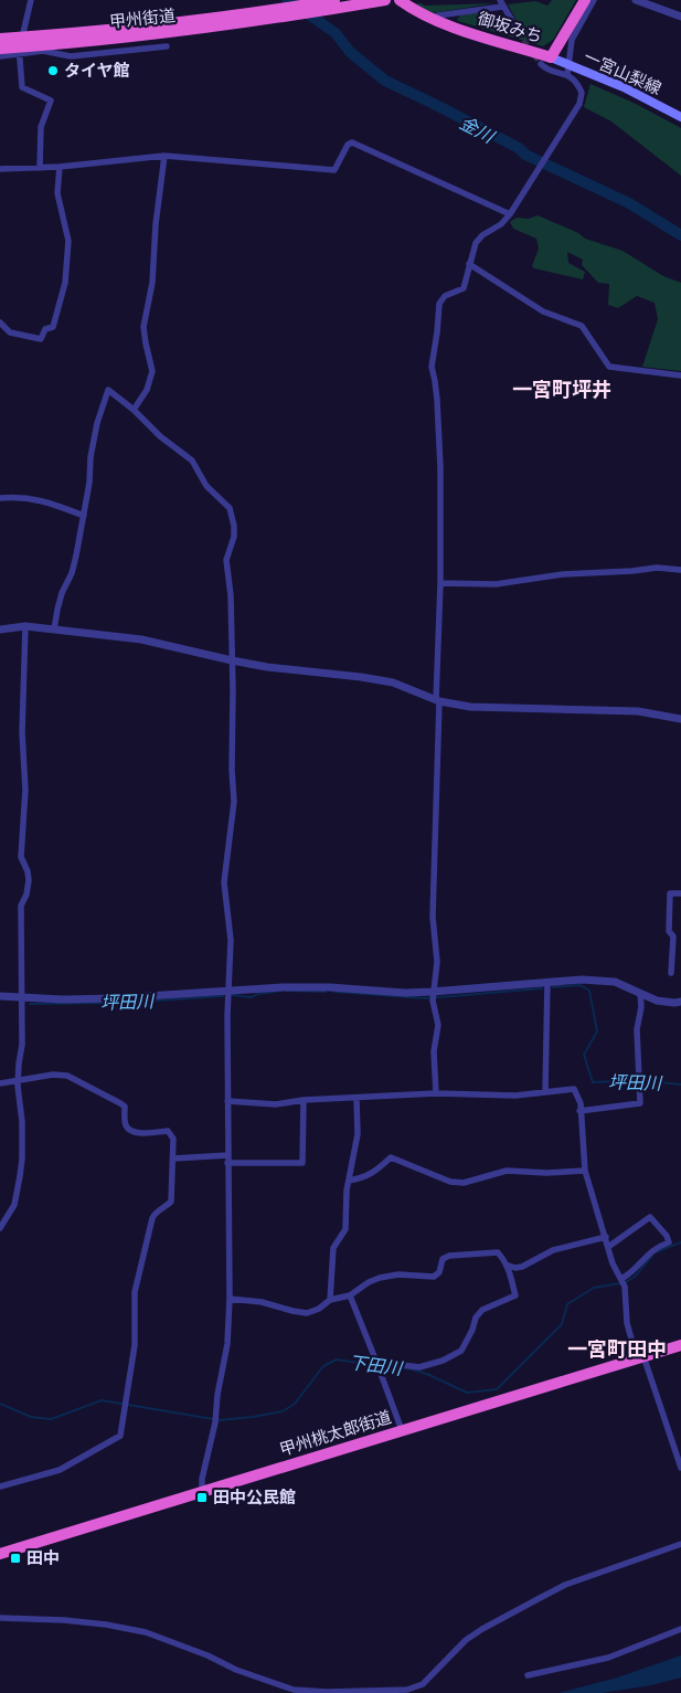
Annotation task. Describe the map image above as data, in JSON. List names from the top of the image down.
{
  "streets": {
    "highway": ["甲州街道", "御坂みち", "甲州桃太郎街道"],
    "main road": ["一宮山梨線"]
  },
  "crossings": [
    ["御坂みち", "一宮山梨線"]
  ],
  "districts": ["一宮町坪井", "一宮町田中"],
  "water": ["金川", "坪田川", "下田川"],
  "places": {
    "other": ["タイヤ館"],
    "transit": ["田中公民館", "田中"]
  }
}
